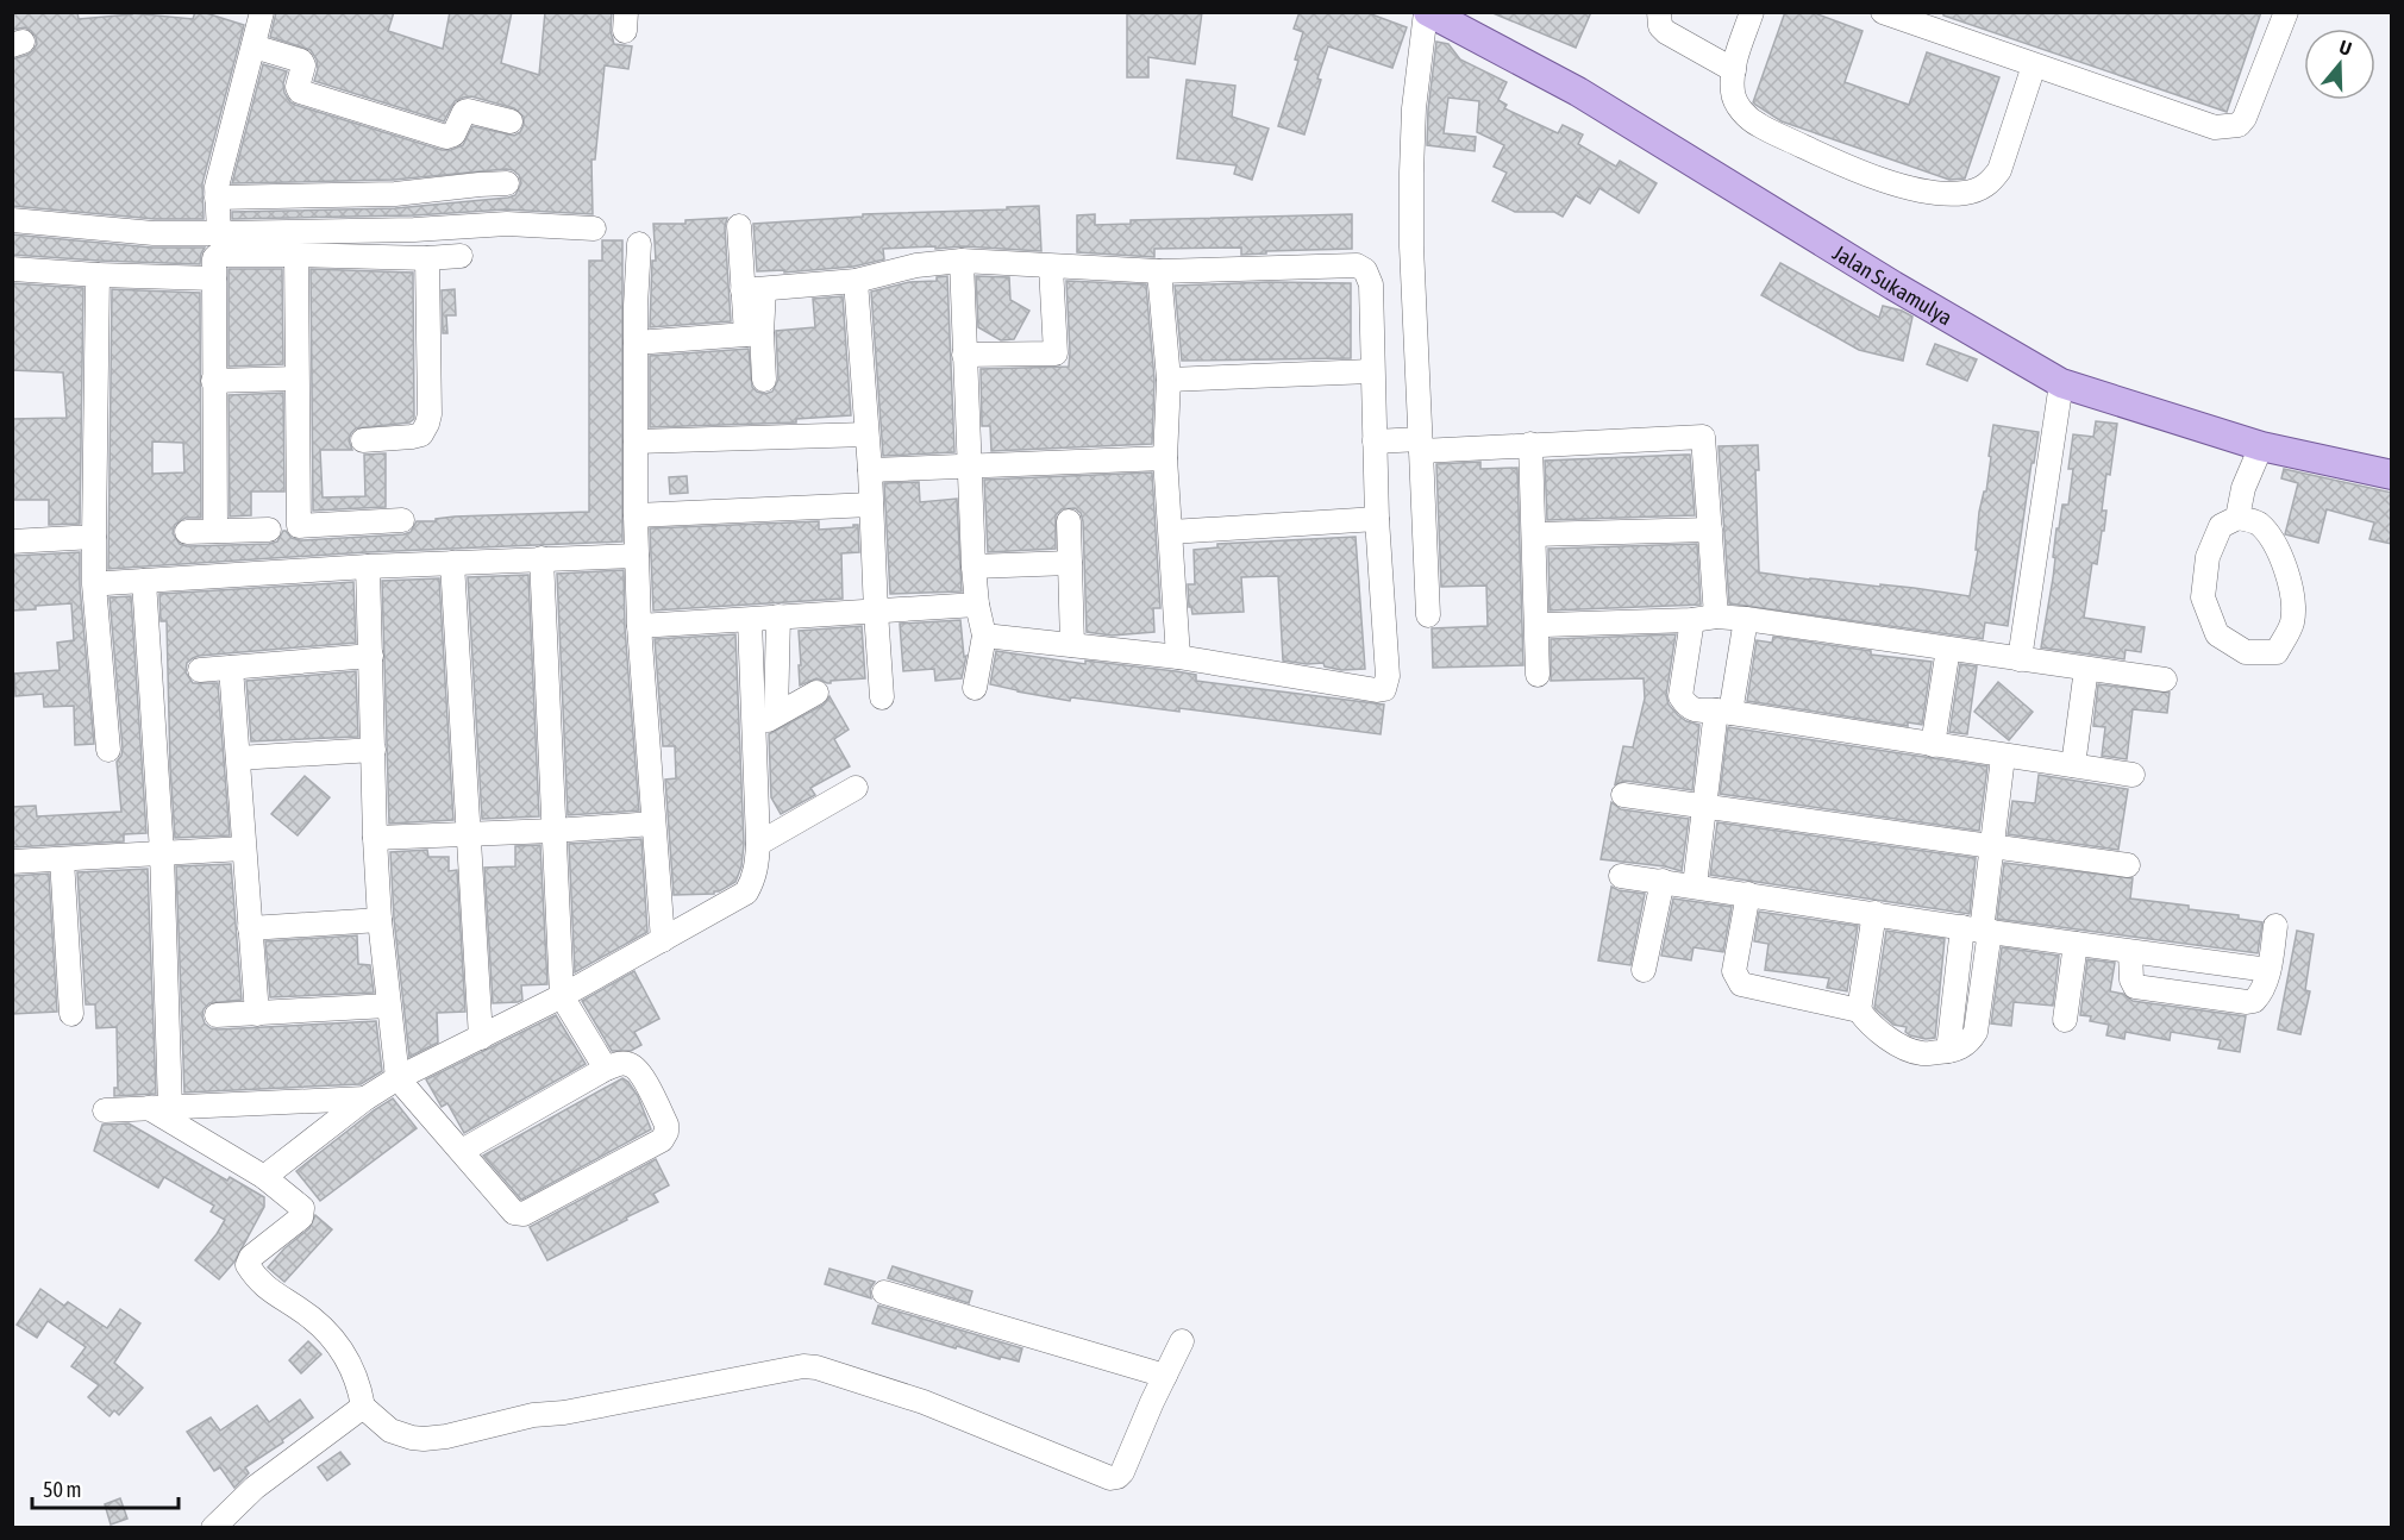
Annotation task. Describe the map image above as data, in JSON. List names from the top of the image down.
{
  "streets": {
    "main road": ["Jalan Sukamulya"]
  },
  "scale_bar": "50 m",
  "north": "top"
}
